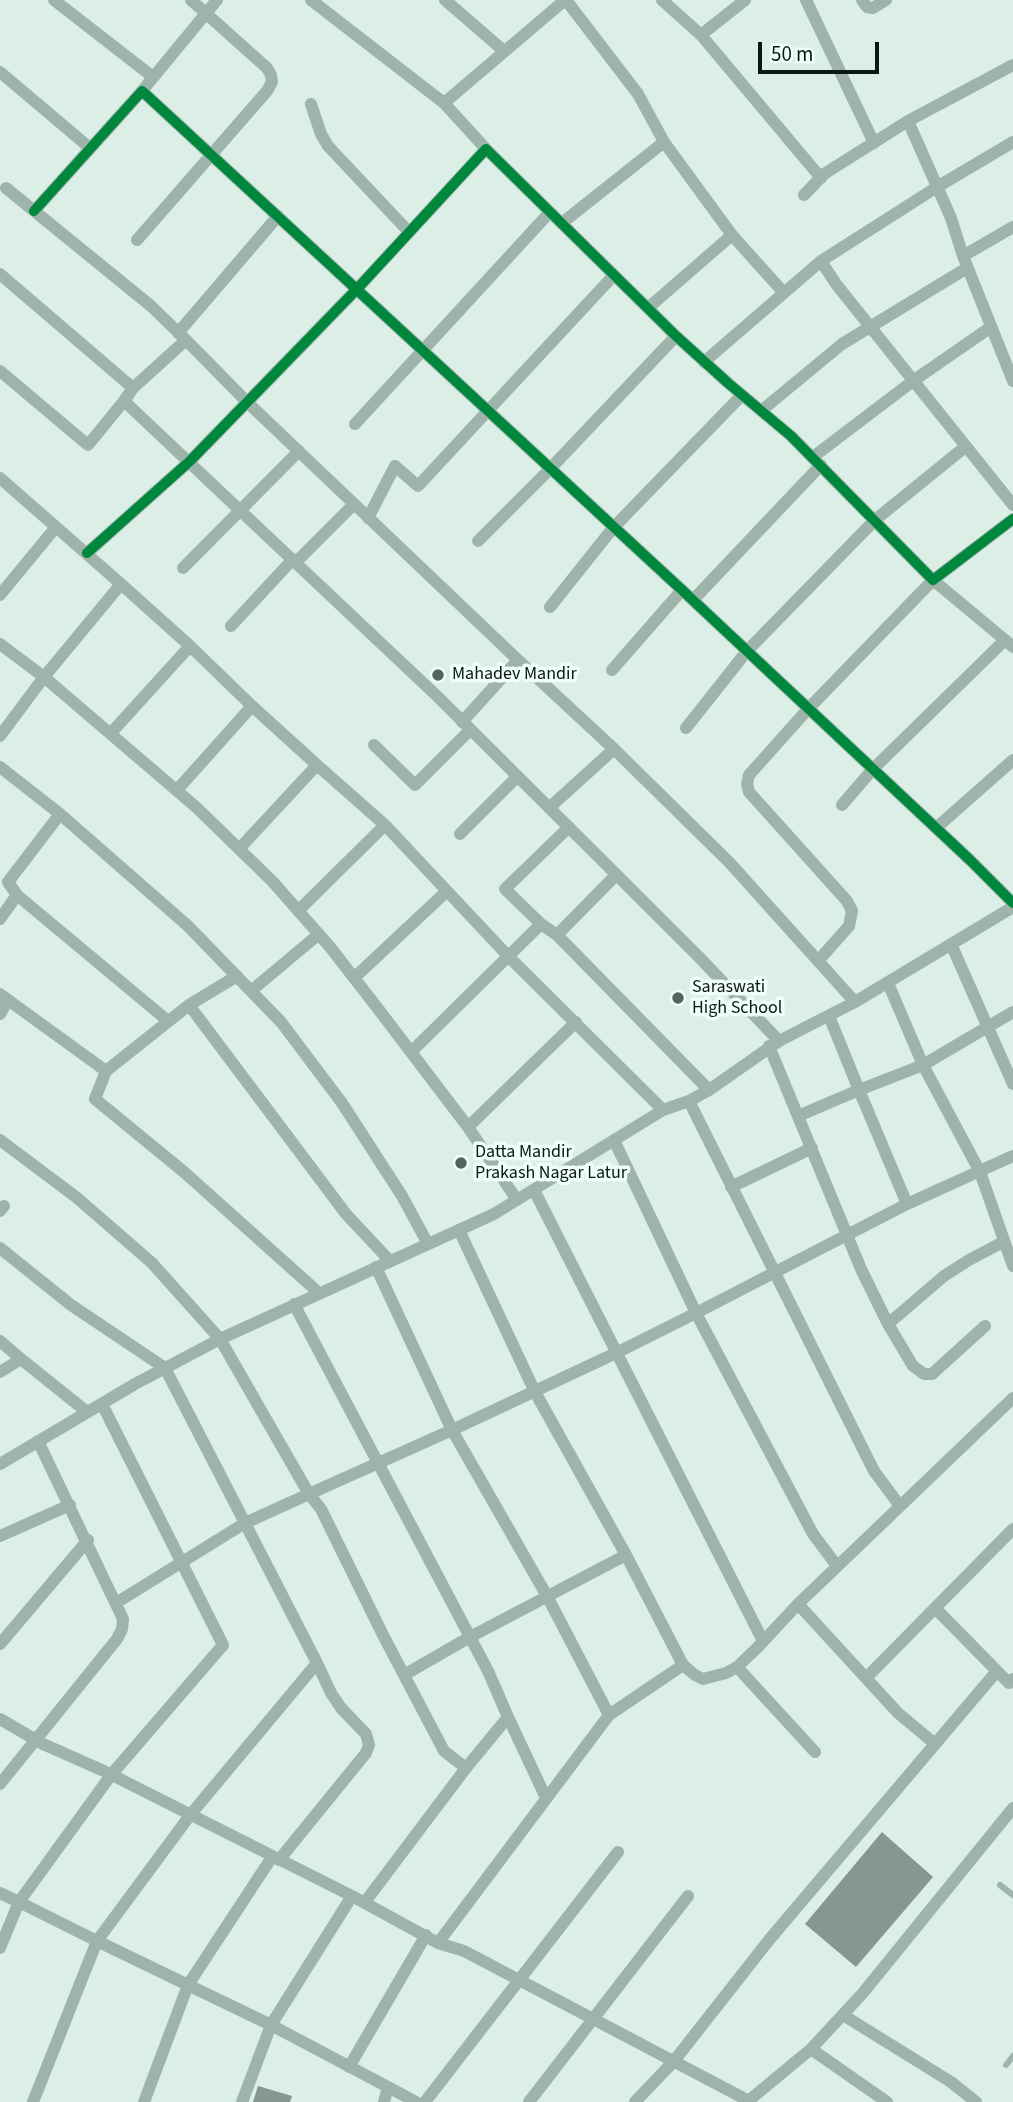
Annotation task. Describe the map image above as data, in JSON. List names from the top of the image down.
{
  "places": ["Mahadev Mandir", "Saraswati High School", "Datta Mandir Prakash Nagar Latur"],
  "scale_bar": "50 m"
}
